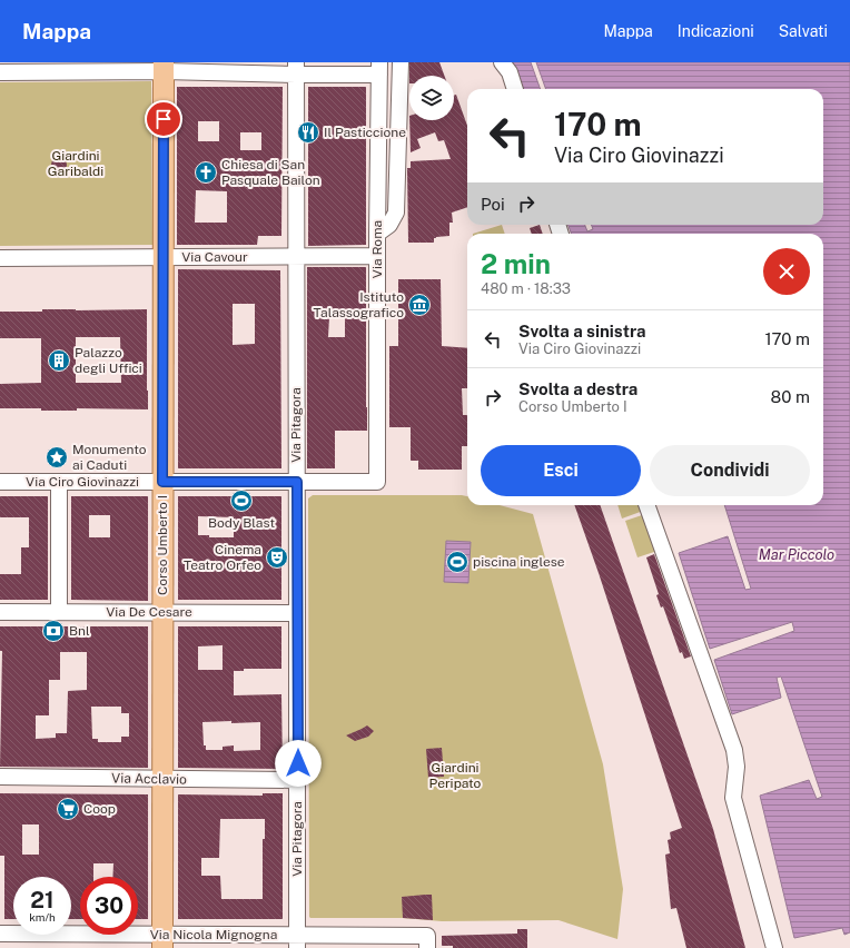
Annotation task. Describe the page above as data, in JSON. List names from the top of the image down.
{
  "streets": {
    "main road": ["Corso Umberto I"],
    "street": [
      "Via Roma",
      "Via Cavour",
      "Via Pitagora",
      "Via Ciro Giovinazzi",
      "Via De Cesare",
      "Via Acclavio",
      "Via Nicola Mignogna"
    ]
  },
  "crossings": [
    ["Via Roma", "Via Cavour"],
    ["Via Roma", "Via Ciro Giovinazzi"],
    ["Via Cavour", "Via Pitagora"],
    ["Via Cavour", "Corso Umberto I"],
    ["Via Pitagora", "Via Ciro Giovinazzi"],
    ["Via Pitagora", "Via De Cesare"],
    ["Via Pitagora", "Via Acclavio"],
    ["Via Pitagora", "Via Nicola Mignogna"],
    ["Via Ciro Giovinazzi", "Corso Umberto I"],
    ["Corso Umberto I", "Via De Cesare"],
    ["Corso Umberto I", "Via Acclavio"],
    ["Corso Umberto I", "Via Nicola Mignogna"]
  ],
  "water": ["Mar Piccolo"],
  "parks": ["Giardini Garibaldi", "Giardini Peripato"],
  "places": {
    "restaurant": ["Il Pasticcione"],
    "church": ["Chiesa di San Pasquale Bailon"],
    "museum": ["Istituto Talassografico"],
    "building": ["Palazzo degli Uffici"],
    "place": ["Monumento ai Caduti"],
    "sports": ["Body Blast", "piscina inglese"],
    "theatre": ["Cinema Teatro Orfeo"],
    "bank": ["Bnl"],
    "supermarket": ["Coop"]
  },
  "page": {
    "header": "Mappa",
    "nav": ["Mappa", "Indicazioni", "Salvati"],
    "turn": ["170 m", "Via Ciro Giovinazzi"],
    "then": "Poi",
    "heading": ["2 min", "480 m · 18:33"],
    "list": [
      {
        "name": "Svolta a sinistra",
        "note": "Via Ciro Giovinazzi",
        "value": "170 m"
      },
      {
        "name": "Svolta a destra",
        "note": "Corso Umberto I",
        "value": "80 m"
      }
    ],
    "buttons": ["Esci", "Condividi"],
    "speed": "21 km/h",
    "limit": "30"
  }
}
